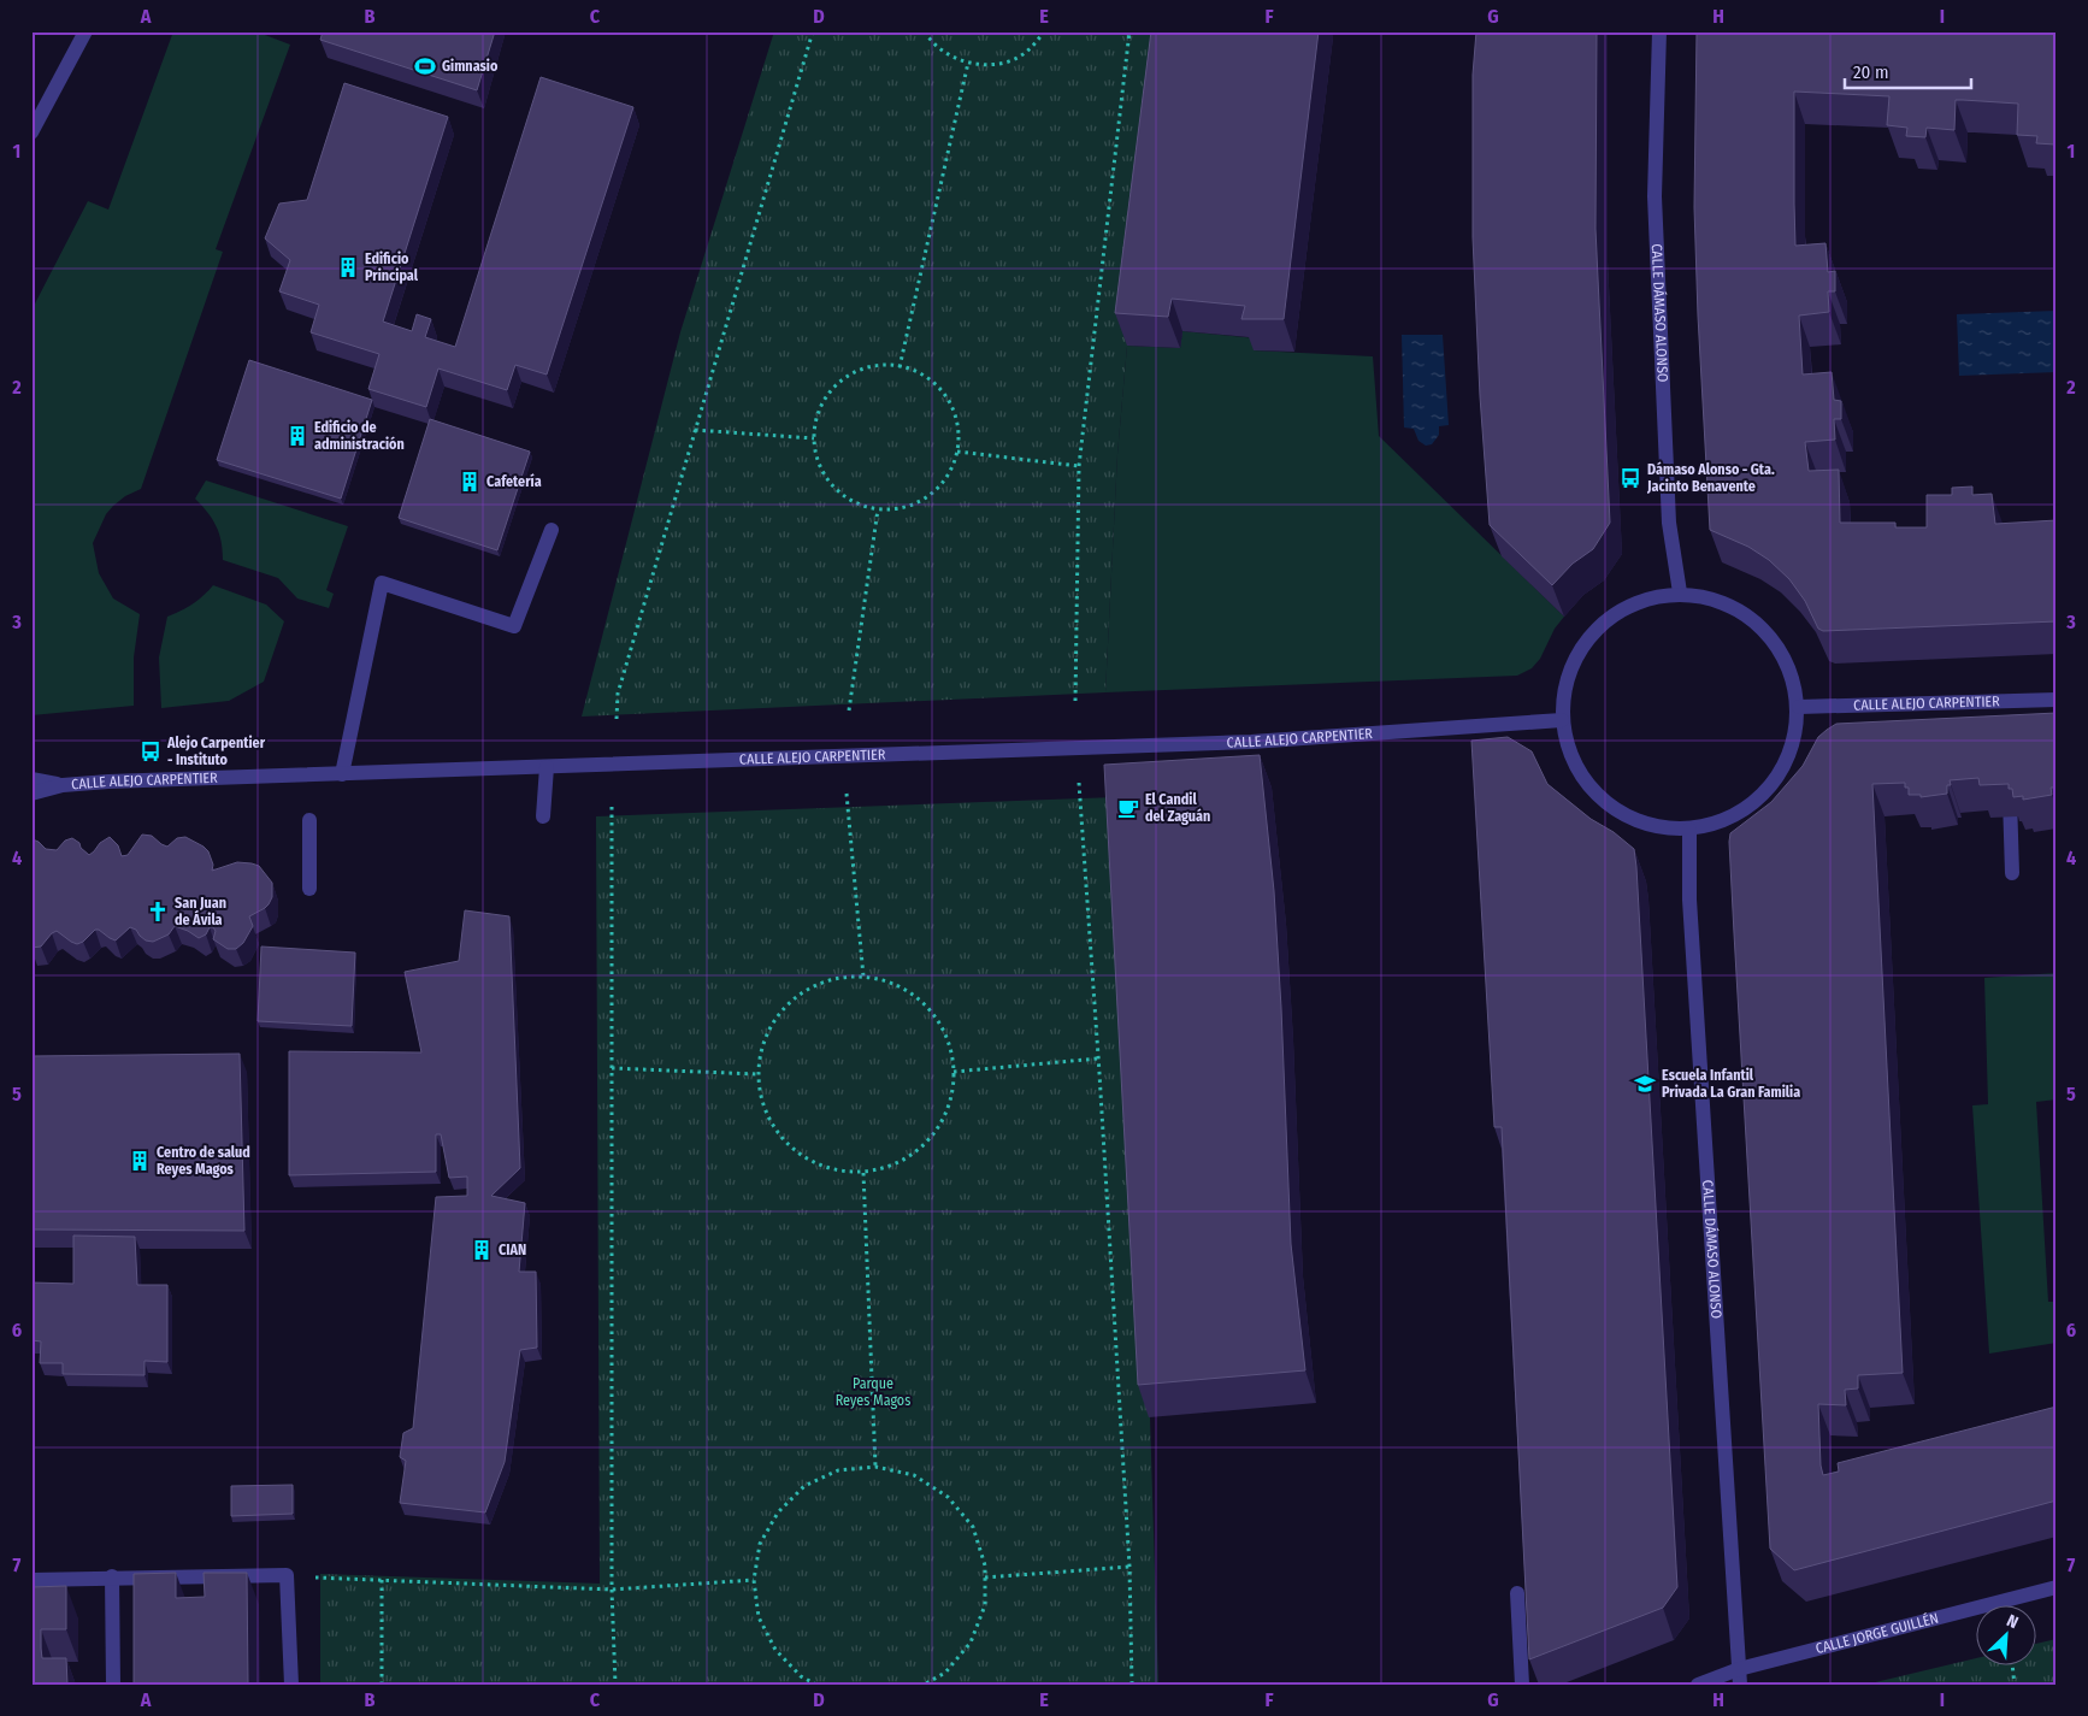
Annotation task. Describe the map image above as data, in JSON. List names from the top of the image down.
{
  "streets": {
    "street": ["CALLE DÁMASO ALONSO", "CALLE ALEJO CARPENTIER", "CALLE JORGE GUILLÉN"]
  },
  "crossings": [
    ["CALLE DÁMASO ALONSO", "CALLE JORGE GUILLÉN"]
  ],
  "parks": ["Parque Reyes Magos"],
  "places": {
    "sports": ["Gimnasio"],
    "building": [
      "Edificio Principal",
      "Edificio de administración",
      "Cafetería",
      "Centro de salud Reyes Magos",
      "CIAN"
    ],
    "bus stop": ["Dámaso Alonso - Gta. Jacinto Benavente", "Alejo Carpentier - Instituto"],
    "cafe": ["El Candil del Zaguán"],
    "church": ["San Juan de Ávila"],
    "school or university": ["Escuela Infantil Privada La Gran Familia"]
  },
  "scale_bar": "20 m",
  "north": "top right",
  "grid": {
    "columns": [
      "A",
      "B",
      "C",
      "D",
      "E",
      "F",
      "G",
      "H",
      "I"
    ],
    "rows": [
      "1",
      "2",
      "3",
      "4",
      "5",
      "6",
      "7"
    ]
  }
}
